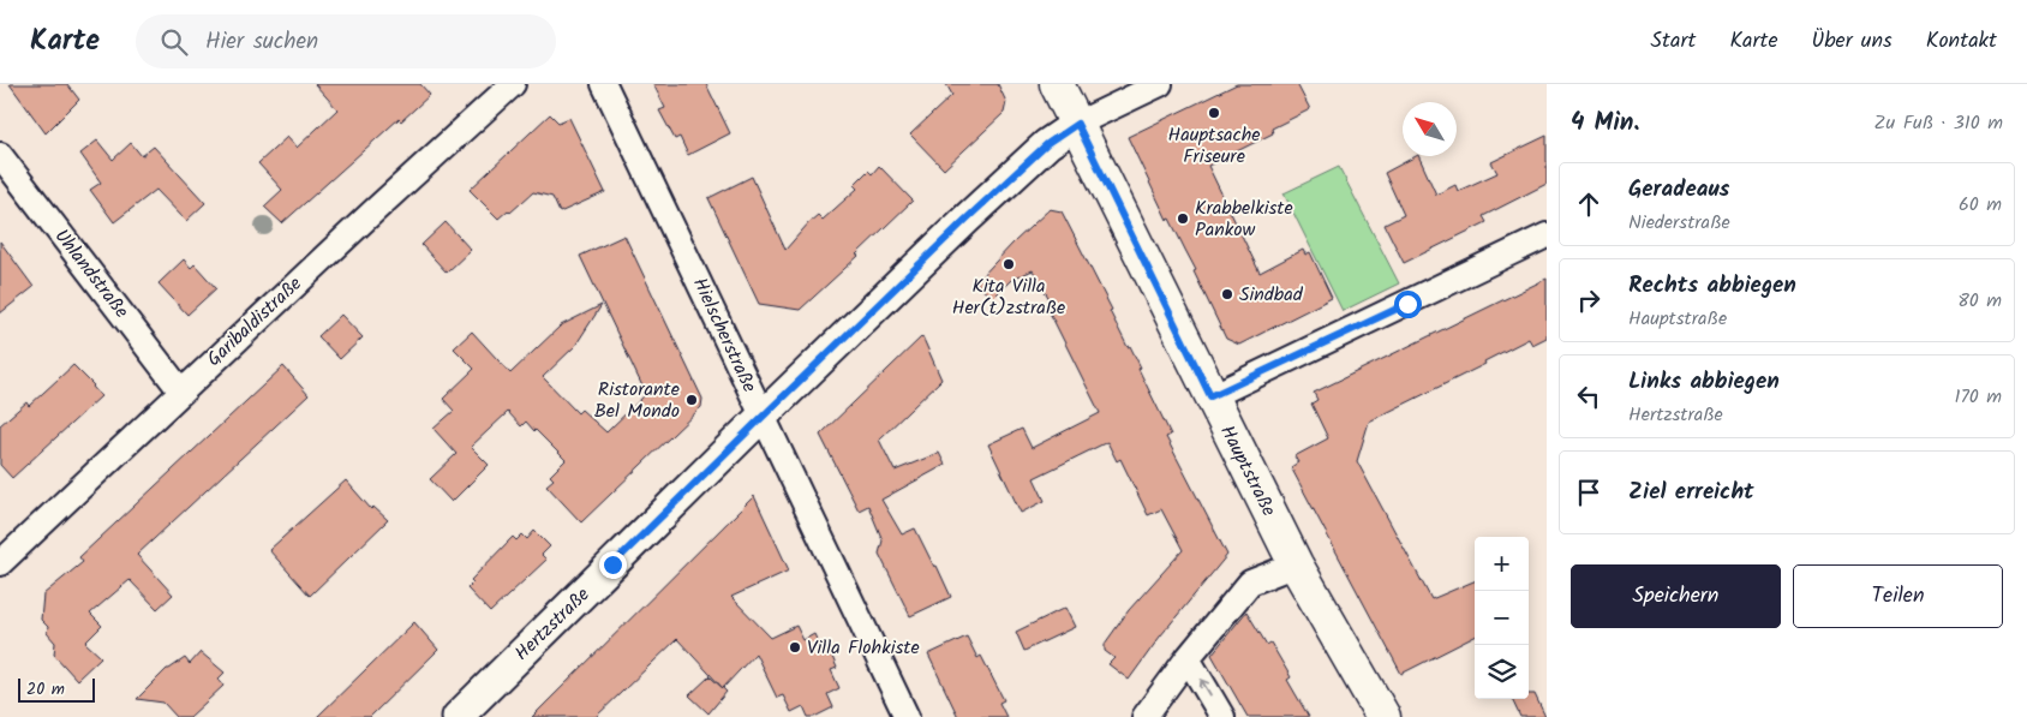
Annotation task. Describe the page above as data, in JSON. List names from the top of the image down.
{
  "streets": {
    "main road": ["Hauptstraße"],
    "street": [
      "Uhlandstraße",
      "Garibaldistraße",
      "Hielscherstraße",
      "Hertzstraße"
    ]
  },
  "crossings": [
    ["Uhlandstraße", "Garibaldistraße"],
    ["Hielscherstraße", "Hertzstraße"],
    ["Hauptstraße", "Hertzstraße"]
  ],
  "places": [
    "Hauptsache Friseure",
    "Krabbelkiste Pankow",
    "Kita Villa Her(t)zstraße",
    "Sindbad",
    "Ristorante Bel Mondo",
    "Villa Flohkiste"
  ],
  "scale_bar": "20 m",
  "north": "top left",
  "page": {
    "header": "Karte",
    "search": "Hier suchen",
    "nav": [
      "Start",
      "Karte",
      "Über uns",
      "Kontakt"
    ],
    "heading": ["4 Min.", "Zu Fuß · 310 m"],
    "list": [
      ["Geradeaus", "Niederstraße", "60 m"],
      ["Rechts abbiegen", "Hauptstraße", "80 m"],
      ["Links abbiegen", "Hertzstraße", "170 m"],
      "Ziel erreicht"
    ],
    "map_buttons": ["+", "−"],
    "buttons": ["Speichern", "Teilen"],
    "scale": "20 m"
  }
}
